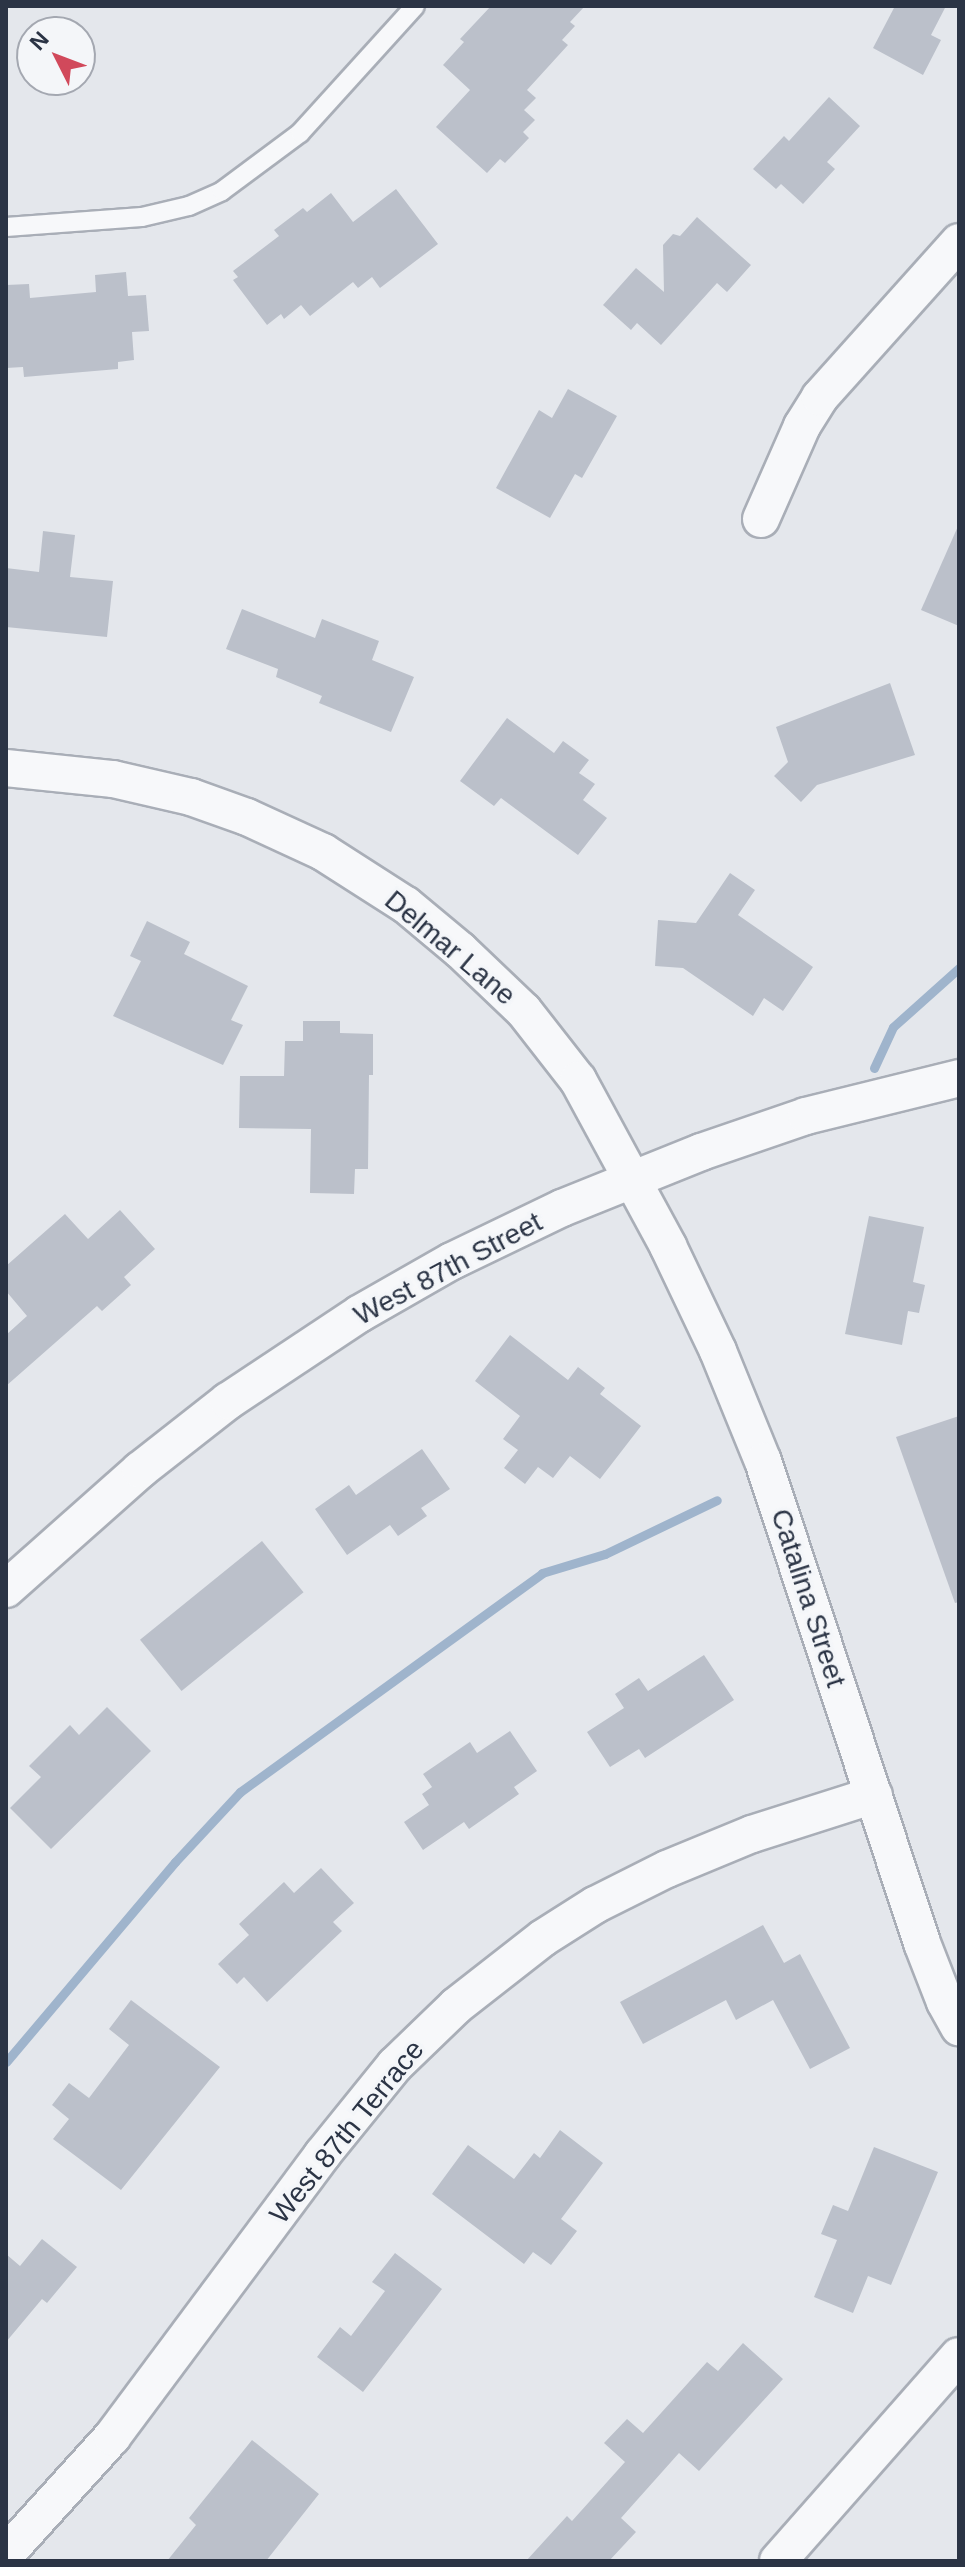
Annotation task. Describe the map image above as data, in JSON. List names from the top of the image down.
{
  "streets": {
    "street": [
      "Delmar Lane",
      "West 87th Street",
      "Catalina Street",
      "West 87th Terrace"
    ]
  },
  "crossings": [
    ["Delmar Lane", "West 87th Street"],
    ["Delmar Lane", "Catalina Street"],
    ["West 87th Street", "Catalina Street"],
    ["Catalina Street", "West 87th Terrace"]
  ],
  "north": "top left"
}
